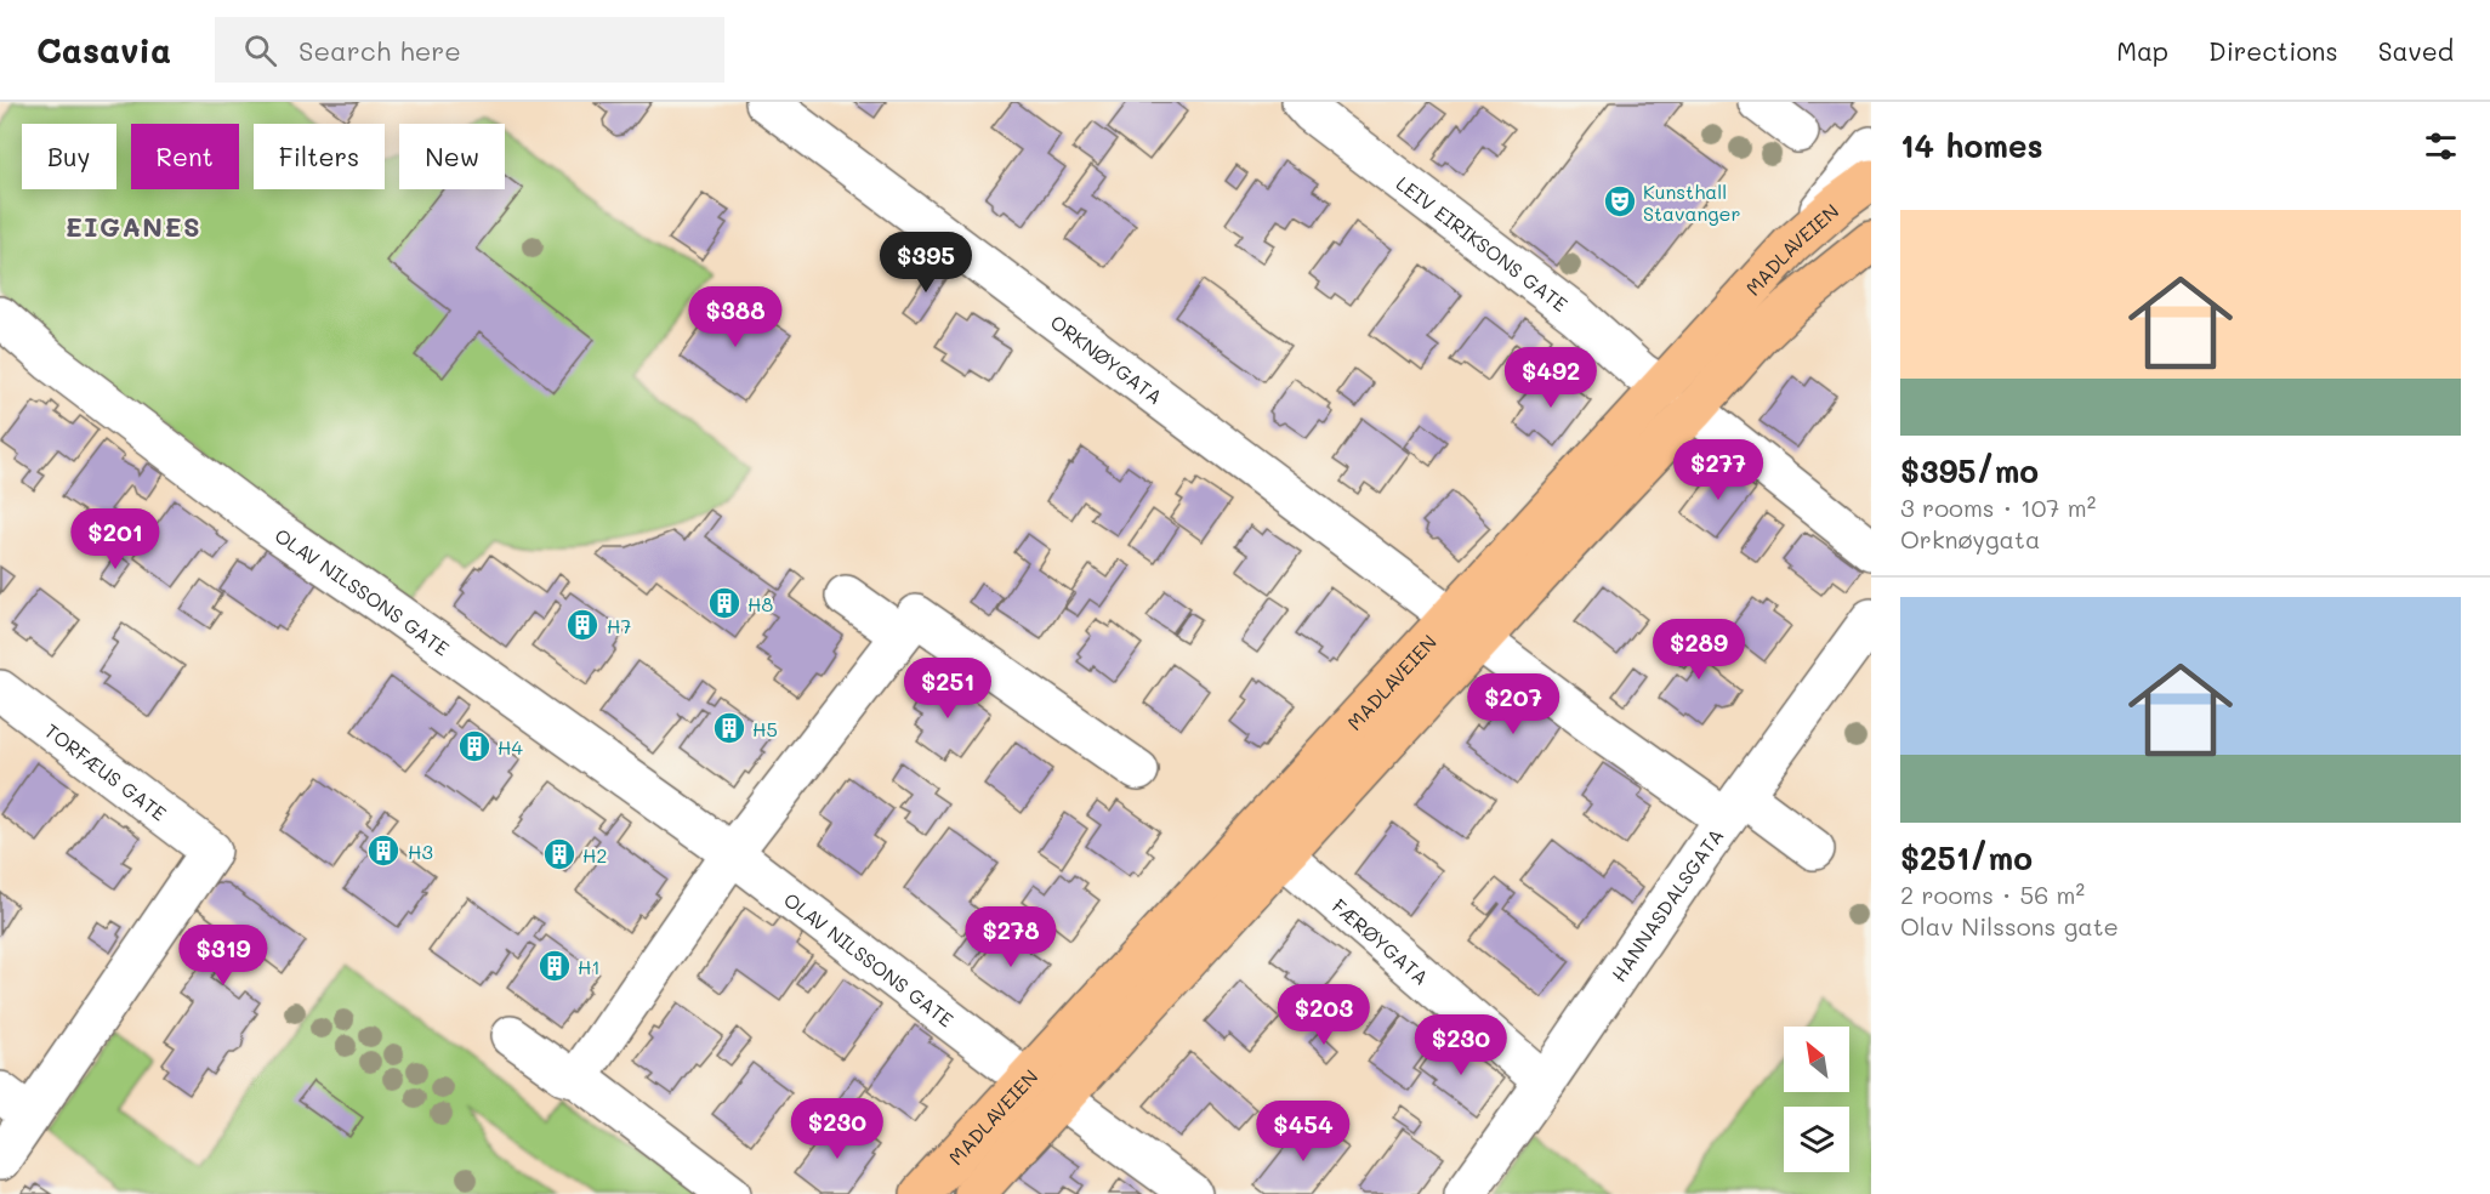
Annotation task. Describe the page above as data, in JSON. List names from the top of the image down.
{
  "streets": {
    "main road": ["MADLAVEIEN"],
    "street": [
      "LEIV EIRIKSONS GATE",
      "ORKNØYGATA",
      "OLAV NILSSONS GATE",
      "TORFÆUS GATE",
      "HANNASDALSGATA",
      "FÆRØYGATA"
    ]
  },
  "crossings": [
    ["LEIV EIRIKSONS GATE", "MADLAVEIEN"],
    ["MADLAVEIEN", "ORKNØYGATA"],
    ["MADLAVEIEN", "FÆRØYGATA"],
    ["ORKNØYGATA", "HANNASDALSGATA"],
    ["HANNASDALSGATA", "FÆRØYGATA"]
  ],
  "districts": ["EIGANES"],
  "places": {
    "theatre": ["Kunsthall Stavanger"],
    "building": [
      "H8",
      "H7",
      "H5",
      "H4",
      "H3",
      "H2",
      "H1"
    ]
  },
  "north": "top left",
  "page": {
    "header": "Casavia",
    "search": "Search here",
    "nav": ["Map", "Directions", "Saved"],
    "heading": "14 homes",
    "chip": [
      "Buy",
      "Rent",
      "Filters",
      "New"
    ],
    "list": [
      {
        "name": "$395/mo",
        "note": "3 rooms · 107 m² · Orknøygata"
      },
      {
        "name": "$251/mo",
        "note": "2 rooms · 56 m² · Olav Nilssons gate"
      }
    ],
    "price": [
      "$395",
      "$388",
      "$492",
      "$277",
      "$201",
      "$289",
      "$251",
      "$207",
      "$278",
      "$319",
      "$203",
      "$230",
      "$230",
      "$454"
    ]
  }
}
